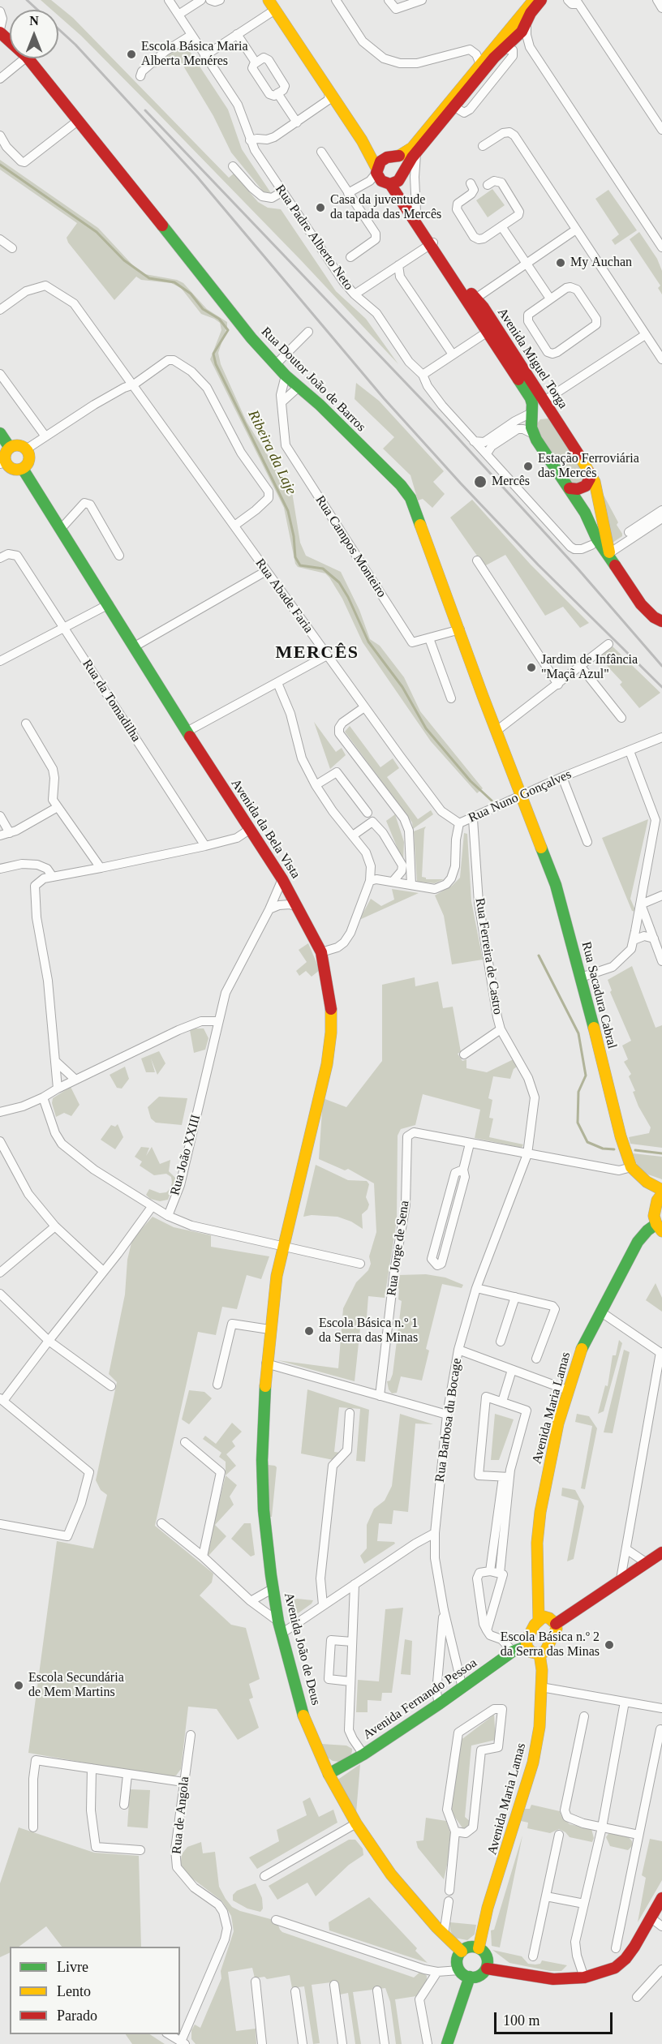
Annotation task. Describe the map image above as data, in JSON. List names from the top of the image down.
{
  "streets": {
    "street": [
      "Rua Padre Alberto Neto",
      "Avenida Miguel Torga",
      "Rua Doutor João de Barros",
      "Rua Campos Monteiro",
      "Rua Abade Faria",
      "Rua da Tomadilha",
      "Rua Nuno Gonçalves",
      "Avenida da Bela Vista",
      "Rua Ferreira de Castro",
      "Rua Sacadura Cabral",
      "Rua João XXIII",
      "Rua Jorge de Sena",
      "Avenida Maria Lamas",
      "Rua Barbosa du Bocage",
      "Avenida João de Deus",
      "Avenida Fernando Pessoa",
      "Rua de Angola"
    ]
  },
  "crossings": [
    ["Rua Doutor João de Barros", "Rua Campos Monteiro"],
    ["Rua Doutor João de Barros", "Rua Nuno Gonçalves"],
    ["Rua Doutor João de Barros", "Rua Sacadura Cabral"],
    ["Rua Abade Faria", "Rua Nuno Gonçalves"],
    ["Rua Nuno Gonçalves", "Rua Ferreira de Castro"],
    ["Rua Nuno Gonçalves", "Rua Sacadura Cabral"],
    ["Avenida da Bela Vista", "Rua João XXIII"],
    ["Avenida da Bela Vista", "Avenida João de Deus"],
    ["Rua Ferreira de Castro", "Rua Jorge de Sena"],
    ["Rua Ferreira de Castro", "Rua Barbosa du Bocage"],
    ["Rua Jorge de Sena", "Rua Barbosa du Bocage"],
    ["Avenida Maria Lamas", "Avenida João de Deus"],
    ["Rua Barbosa du Bocage", "Avenida Fernando Pessoa"],
    ["Avenida João de Deus", "Avenida Fernando Pessoa"]
  ],
  "districts": ["MERCÊS"],
  "water": ["Ribeira da Laje"],
  "places": [
    "Escola Básica Maria Alberta Menéres",
    "Casa da juventude da tapada das Mercês",
    "My Auchan",
    "Estação Ferroviária das Mercês",
    "Mercês",
    "Jardim de Infância \"Maçã Azul\"",
    "Escola Básica n.º 1 da Serra das Minas",
    "Escola Básica n.º 2 da Serra das Minas",
    "Escola Secundária de Mem Martins"
  ],
  "legend": ["Livre", "Lento", "Parado"],
  "scale_bar": "100 m",
  "north": "top"
}
